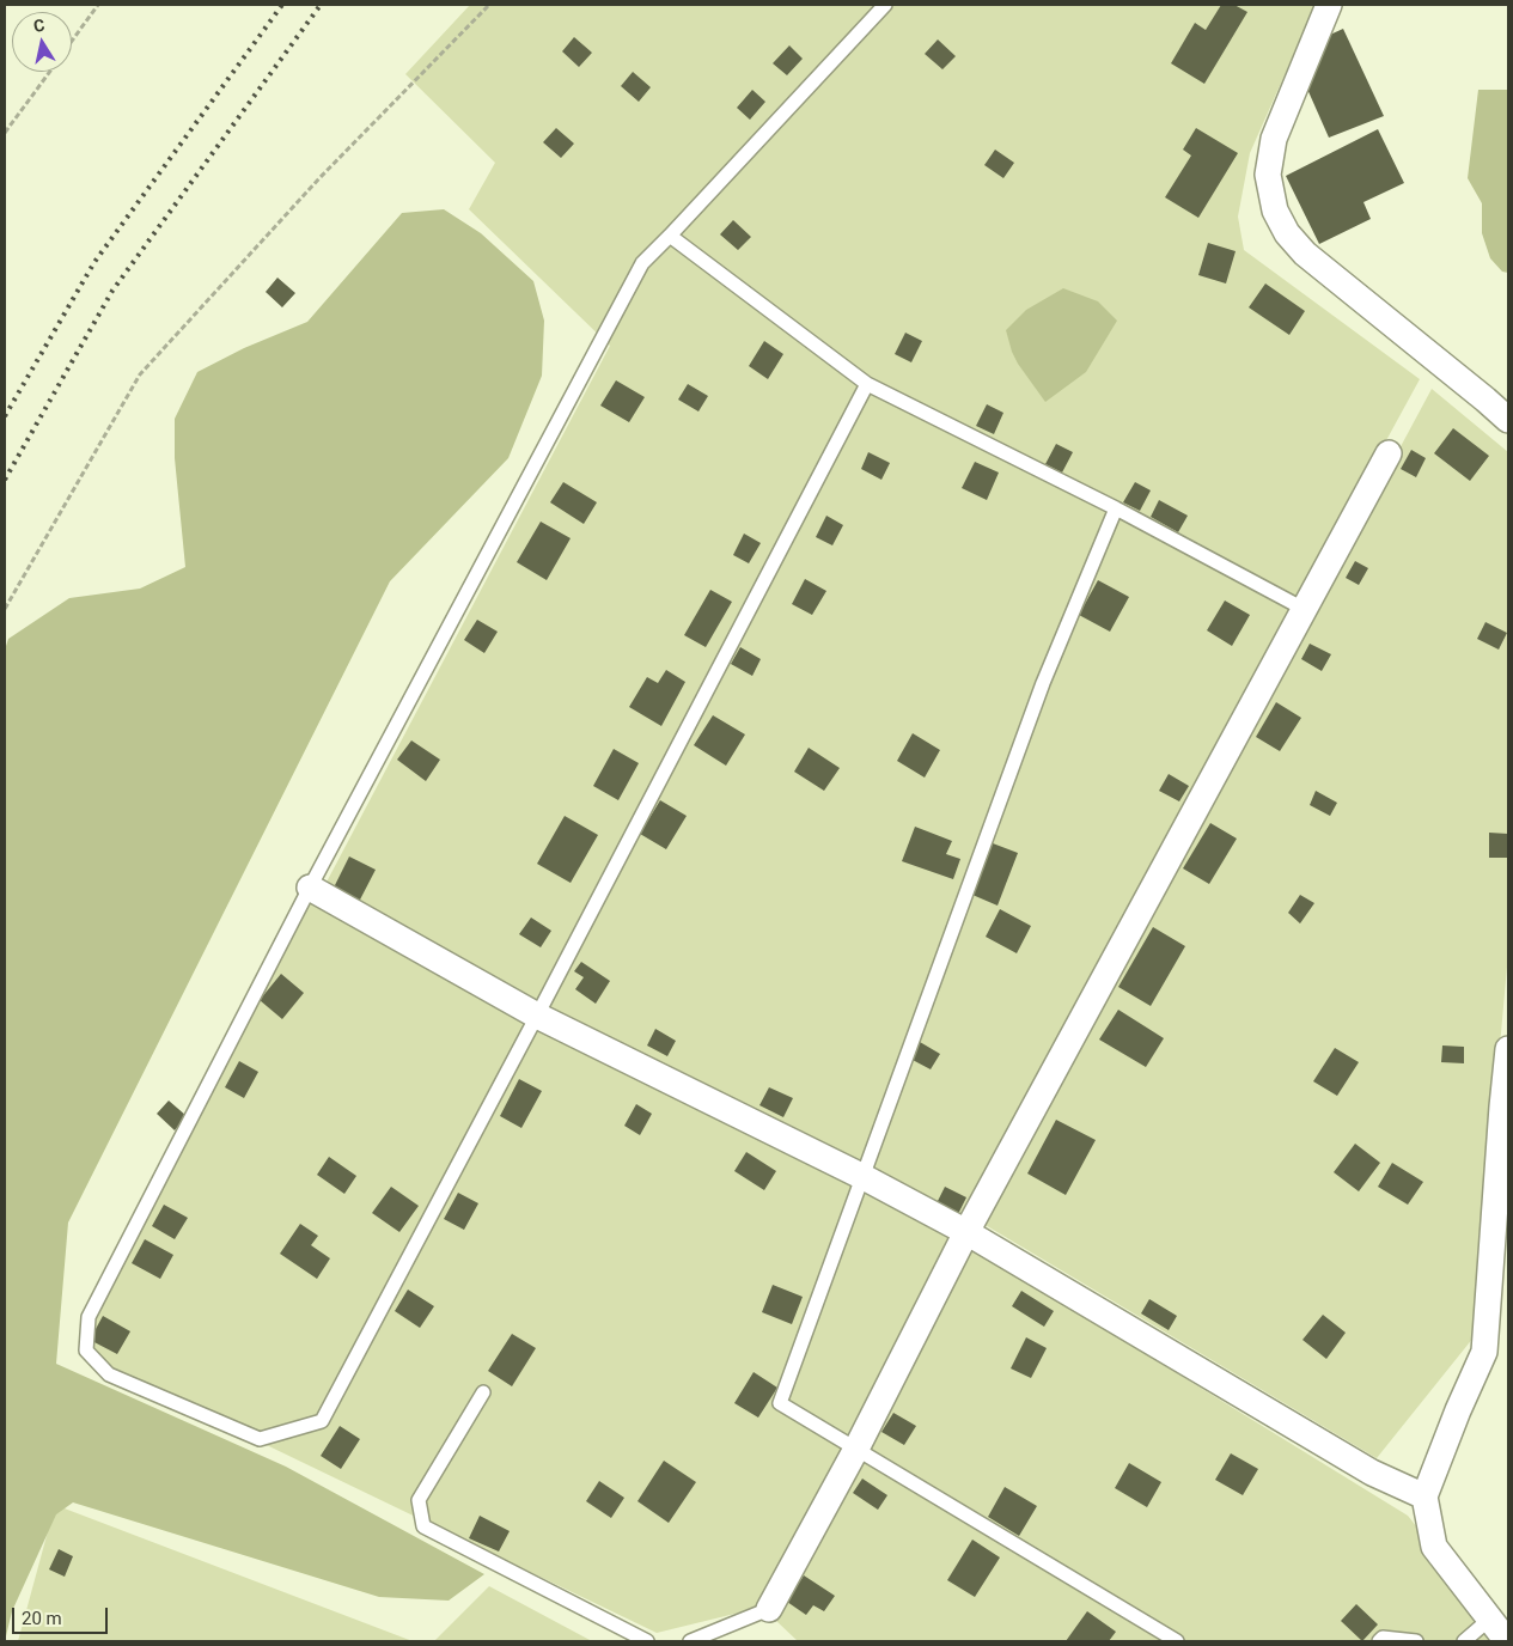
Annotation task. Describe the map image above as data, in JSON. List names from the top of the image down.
{
  "scale_bar": "20 m",
  "north": "top"
}
